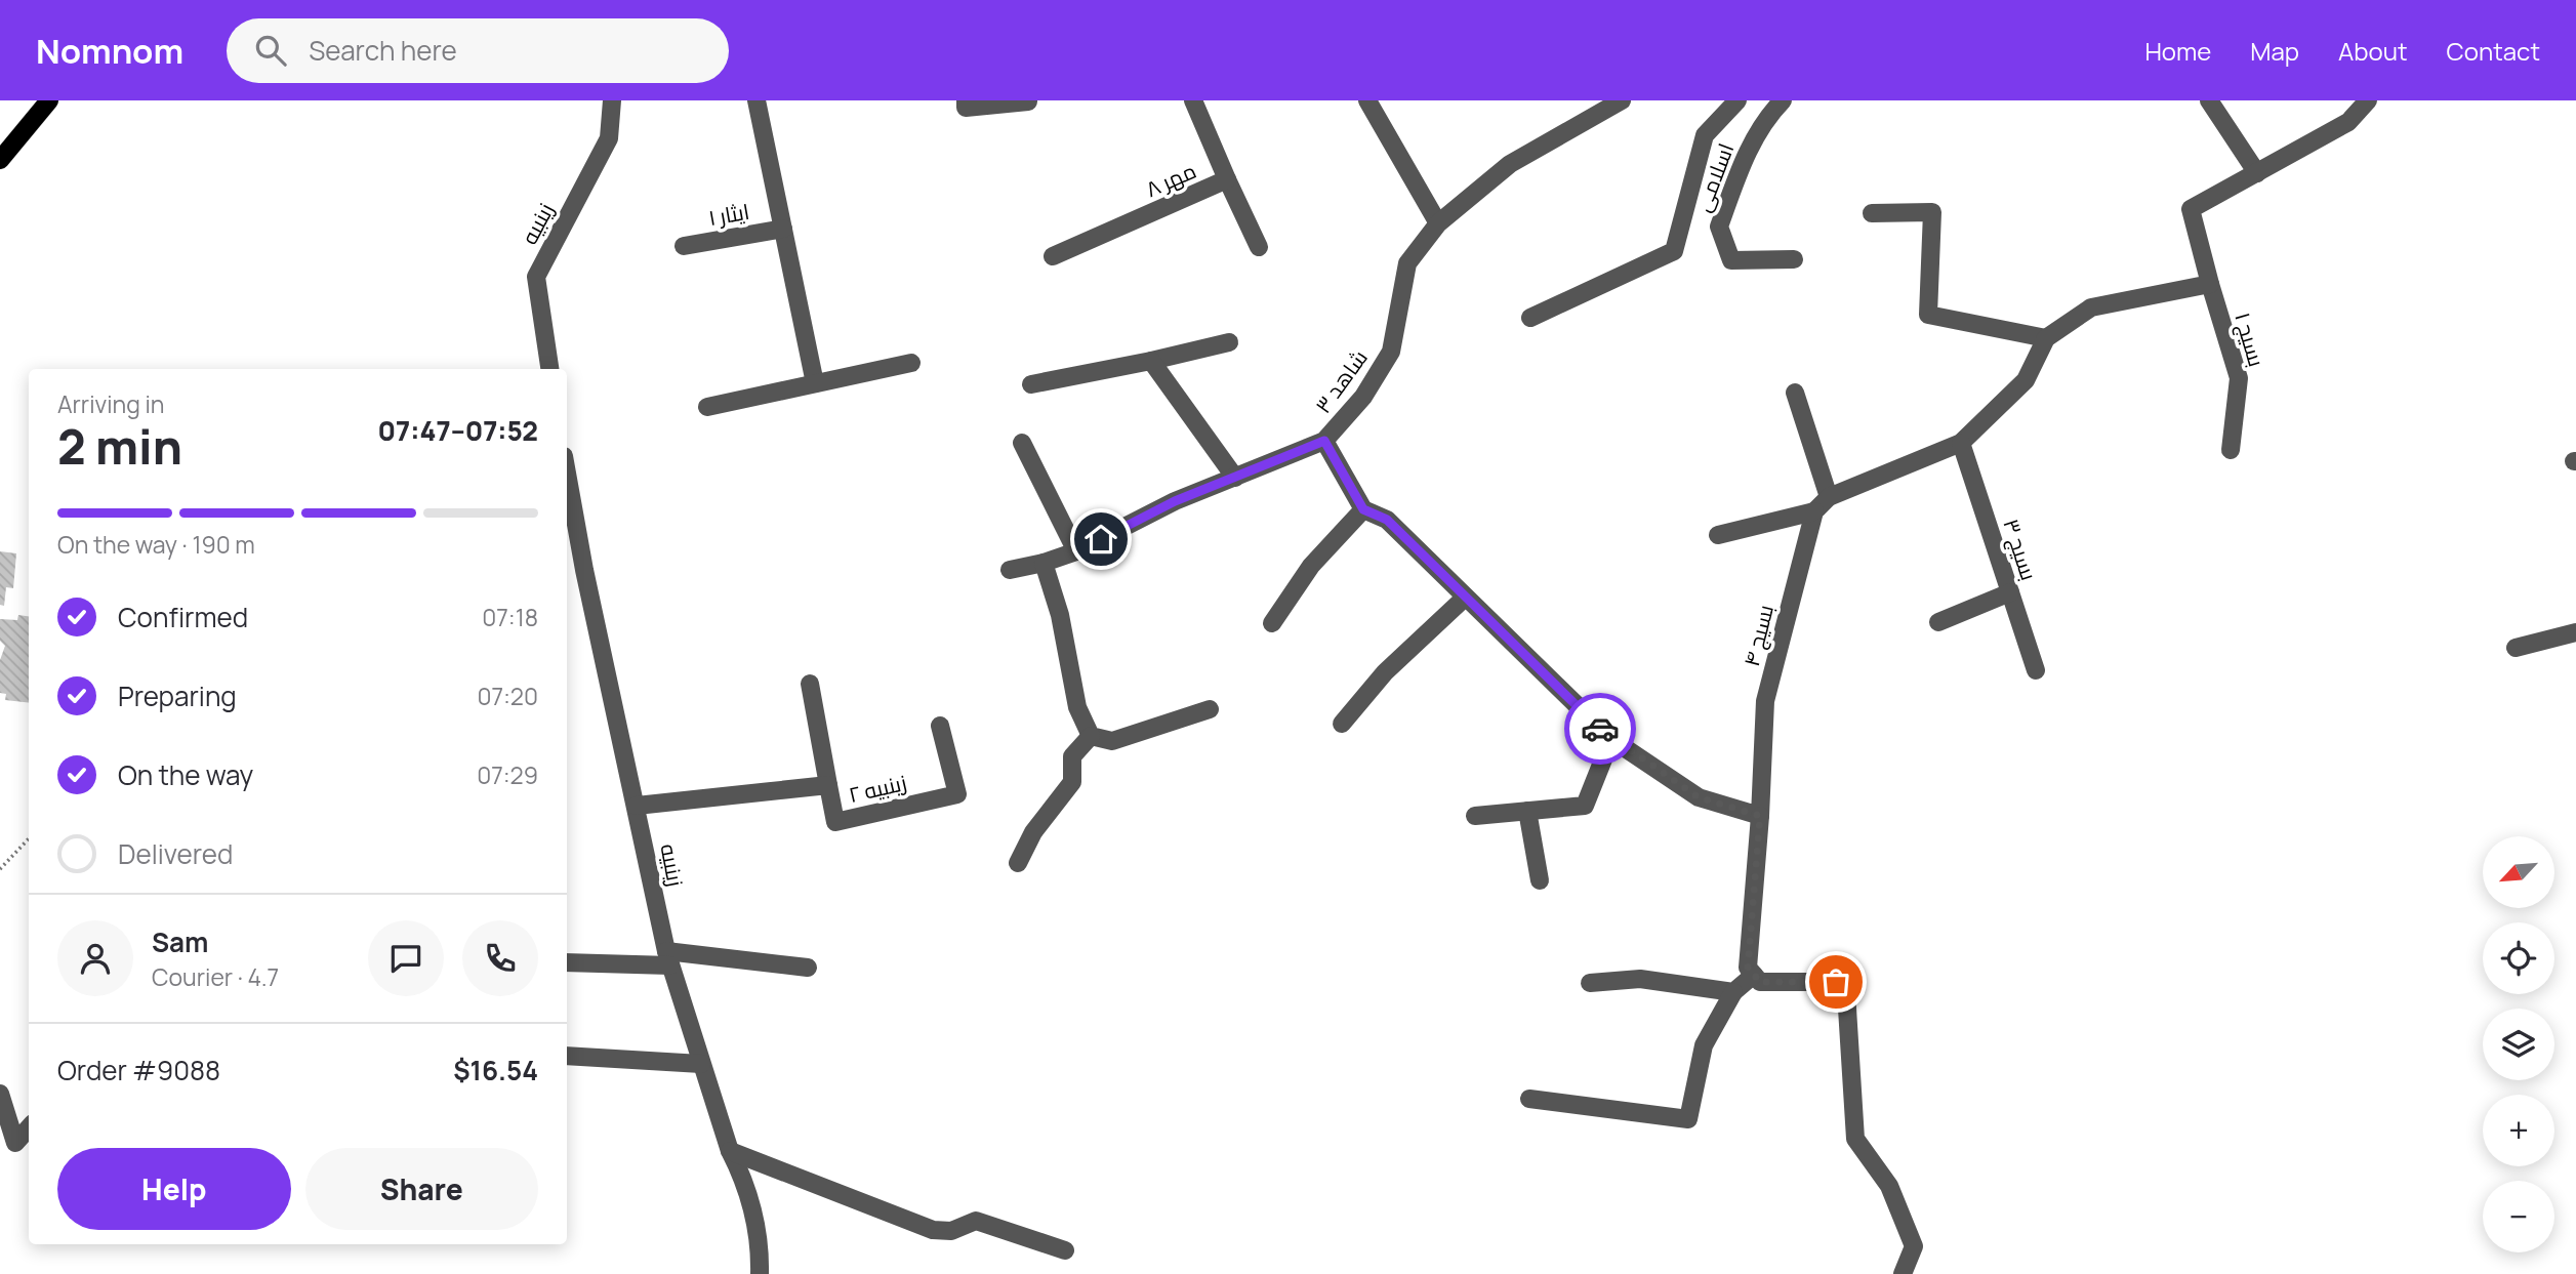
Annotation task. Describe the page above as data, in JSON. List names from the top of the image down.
{
  "streets": {
    "street": [
      "اسلامی",
      "مهر ۸",
      "ایثار ۱",
      "زینبیه",
      "بسیج ۱",
      "شاهد ۳",
      "بسیج ۳",
      "بسیج ۴",
      "زینبیه ۲"
    ]
  },
  "crossings": [
    ["زینبیه", "زینبیه ۲"]
  ],
  "north": "bottom left",
  "page": {
    "header": "Nomnom",
    "search": "Search here",
    "nav": [
      "Home",
      "Map",
      "About",
      "Contact"
    ],
    "heading": ["2 min", "Arriving in", "07:47–07:52"],
    "panel": [
      "Sam",
      "Courier · 4.7",
      "Order #9088",
      "$16.54"
    ],
    "bar": "On the way · 190 m",
    "list": [
      ["Confirmed", "07:18"],
      ["Preparing", "07:20"],
      ["On the way", "07:29"],
      "Delivered"
    ],
    "map_buttons": ["+", "−"],
    "buttons": ["Help", "Share"]
  }
}
